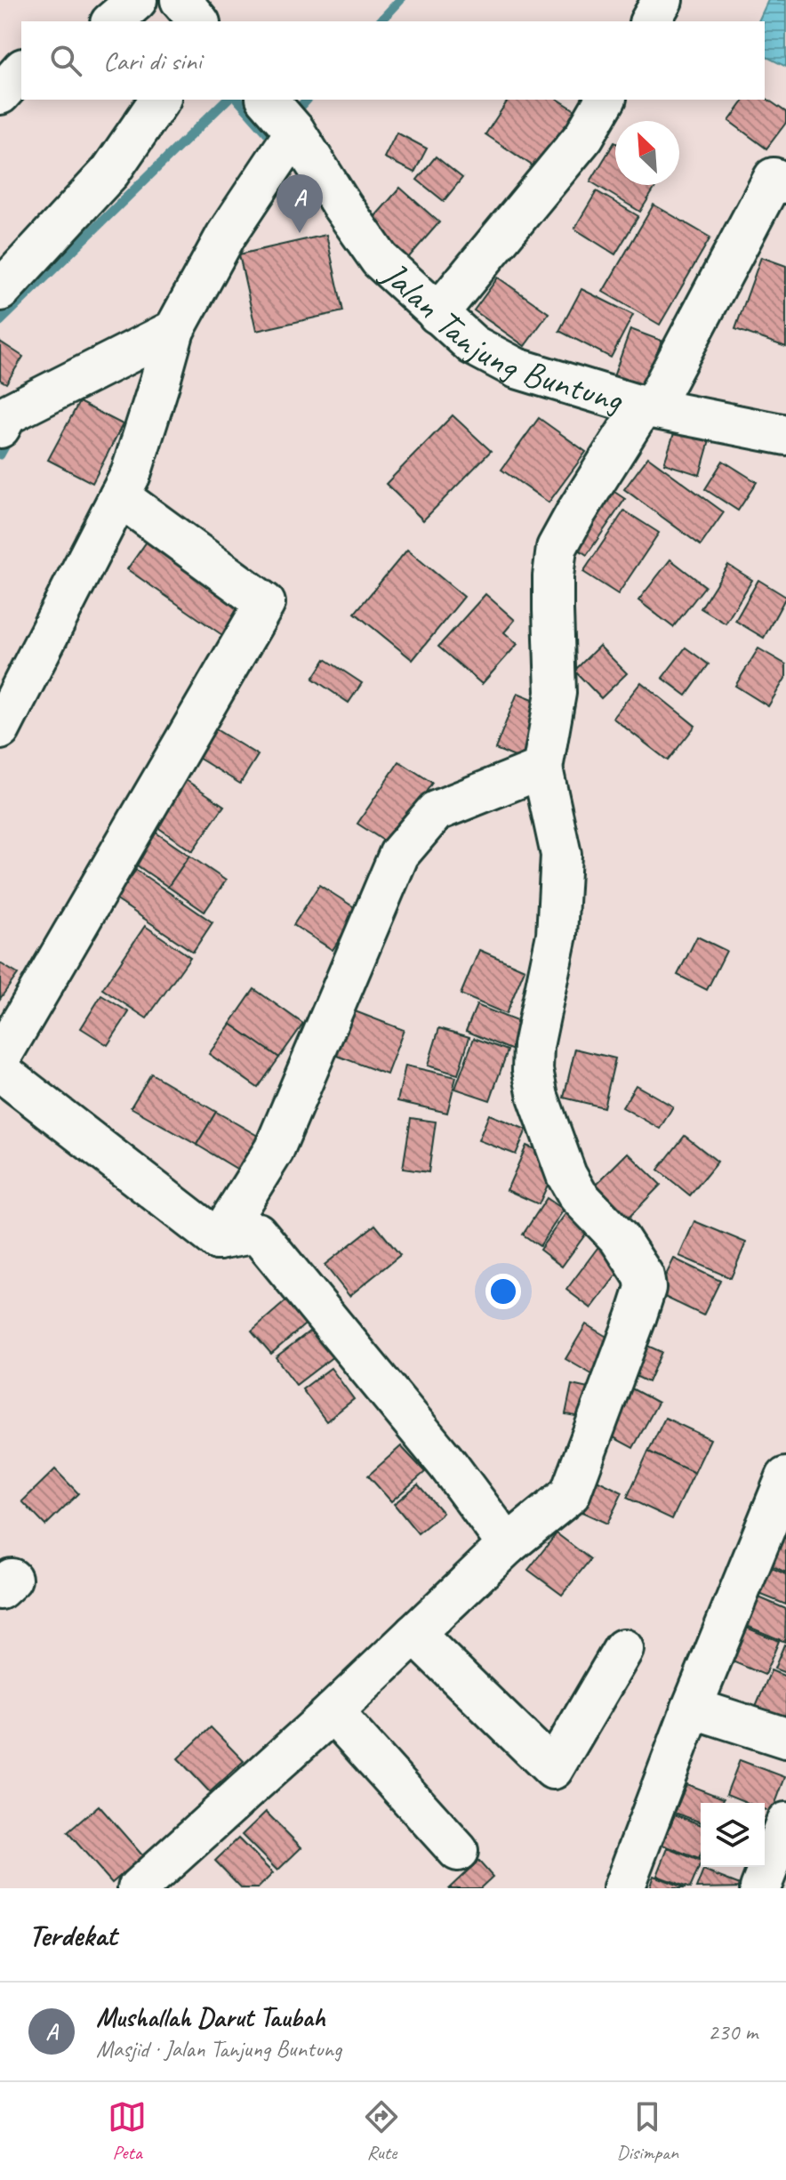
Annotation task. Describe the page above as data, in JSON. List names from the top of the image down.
{
  "streets": {
    "street": ["Jalan Tanjung Buntung"]
  },
  "north": "top left",
  "page": {
    "search": "Cari di sini",
    "pins": "A",
    "heading": "Terdekat",
    "list": [
      {
        "mark": "A",
        "name": "Mushallah Darut Taubah",
        "note": "Masjid · Jalan Tanjung Buntung",
        "value": "230 m"
      }
    ],
    "nav": ["Peta", "Rute", "Disimpan"]
  }
}
